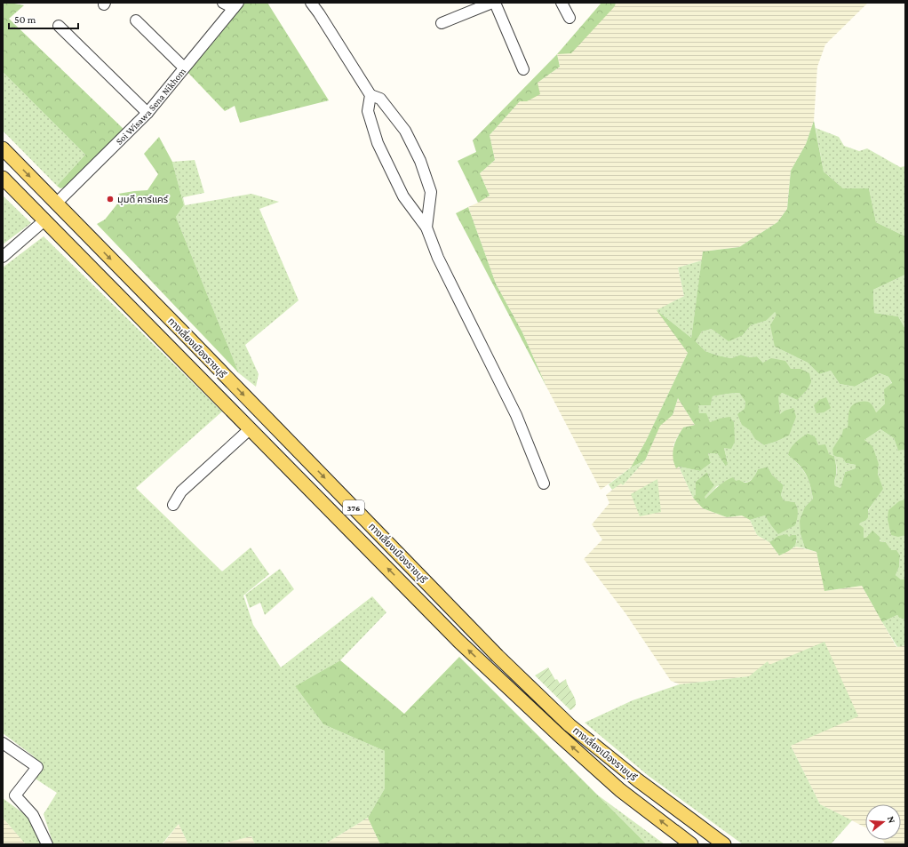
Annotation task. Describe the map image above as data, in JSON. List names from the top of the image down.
{
  "streets": {
    "main road": ["ทางเลี่ยงเมืองราชบุรี", "376"],
    "street": ["Soi Wisawa Sena Nikhom"]
  },
  "crossings": [
    ["Soi Wisawa Sena Nikhom", "ทางเลี่ยงเมืองราชบุรี"]
  ],
  "places": ["มุมดี คาร์แคร์"],
  "scale_bar": "50 m",
  "north": "right"
}
